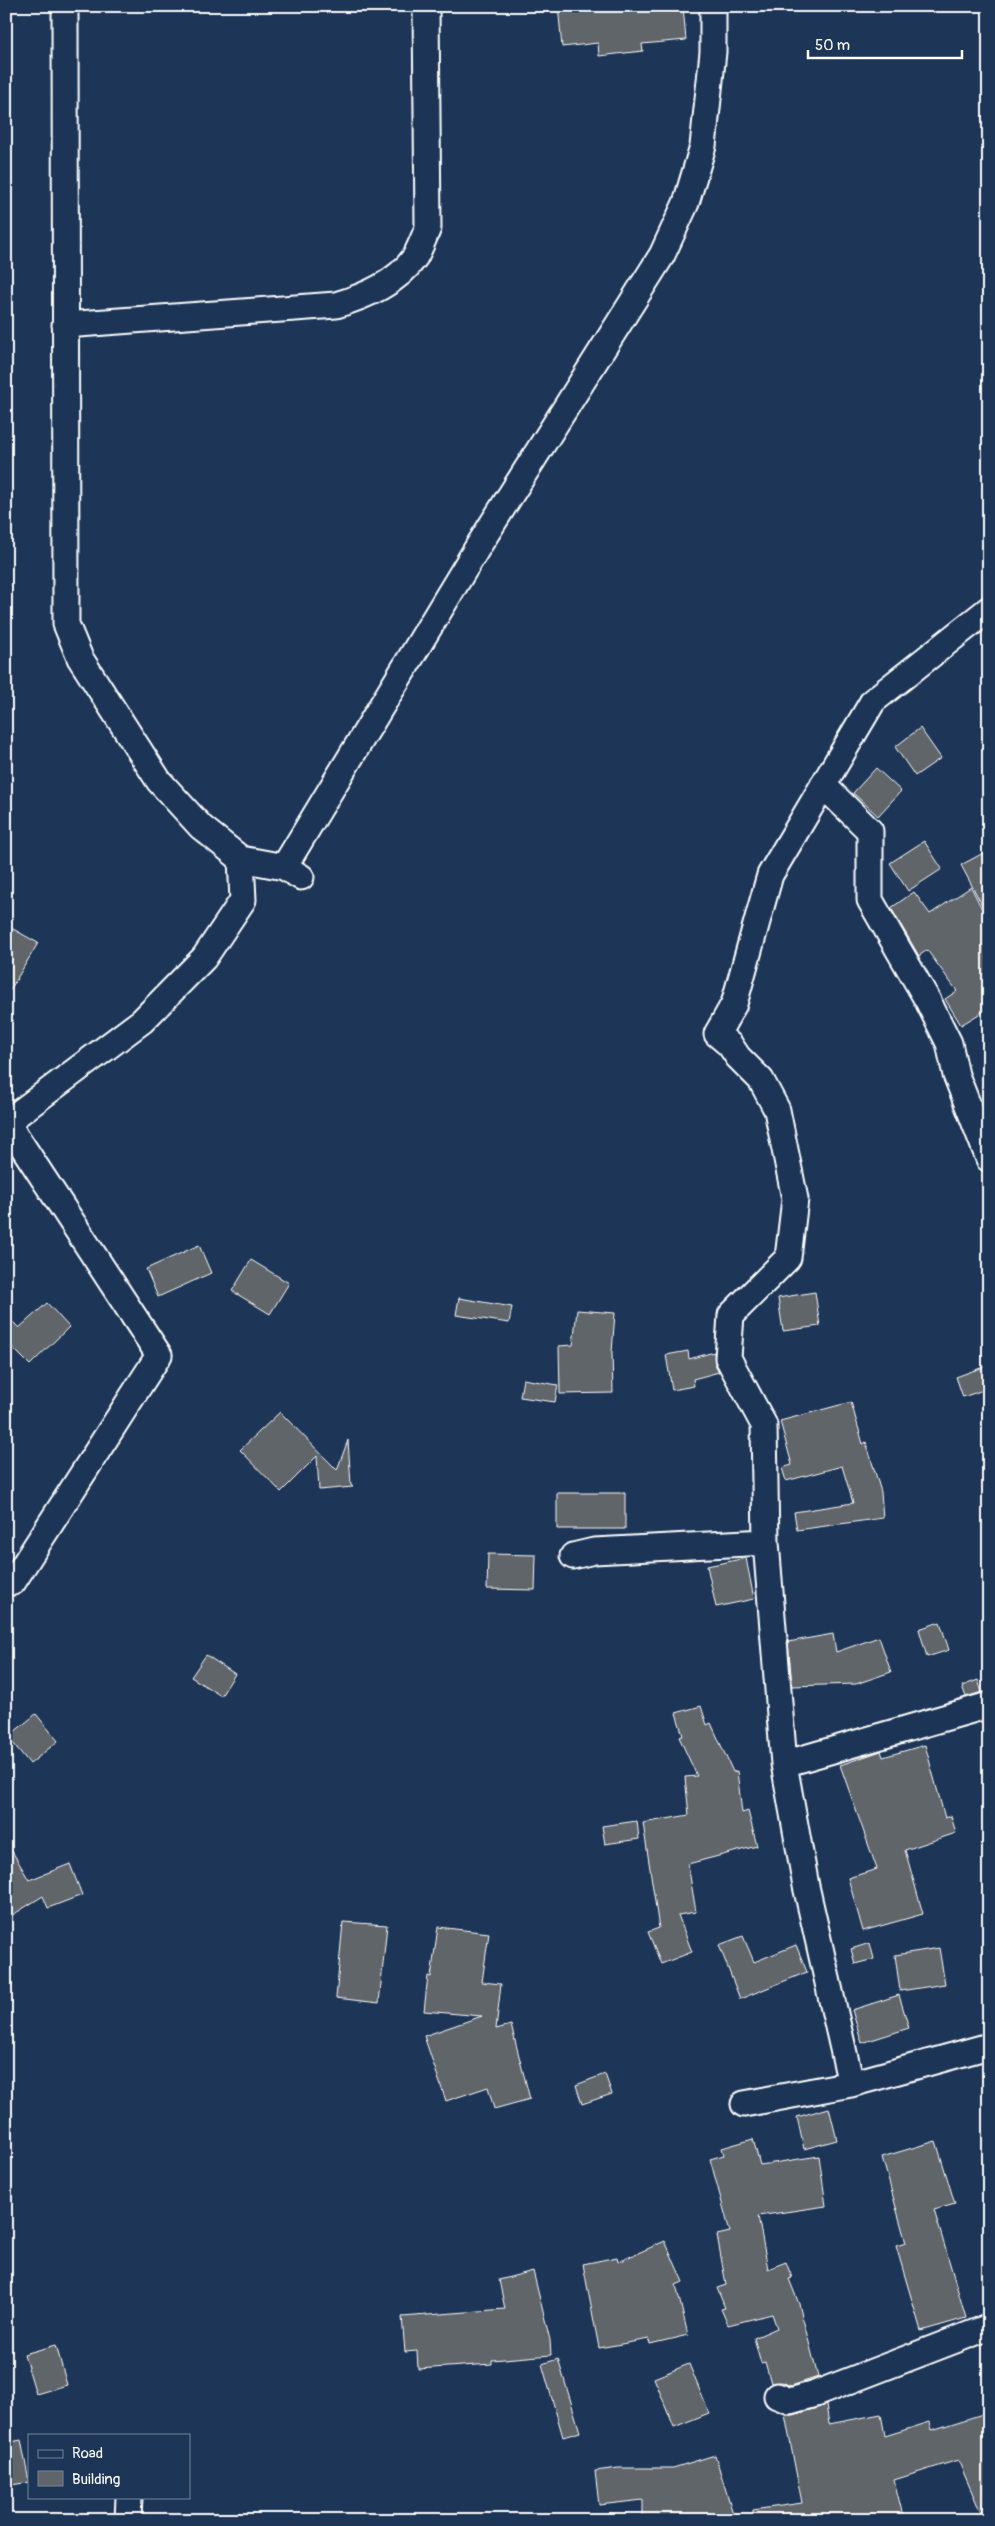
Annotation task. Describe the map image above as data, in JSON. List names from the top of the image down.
{
  "legend": ["Road", "Building"],
  "scale_bar": "50 m"
}
